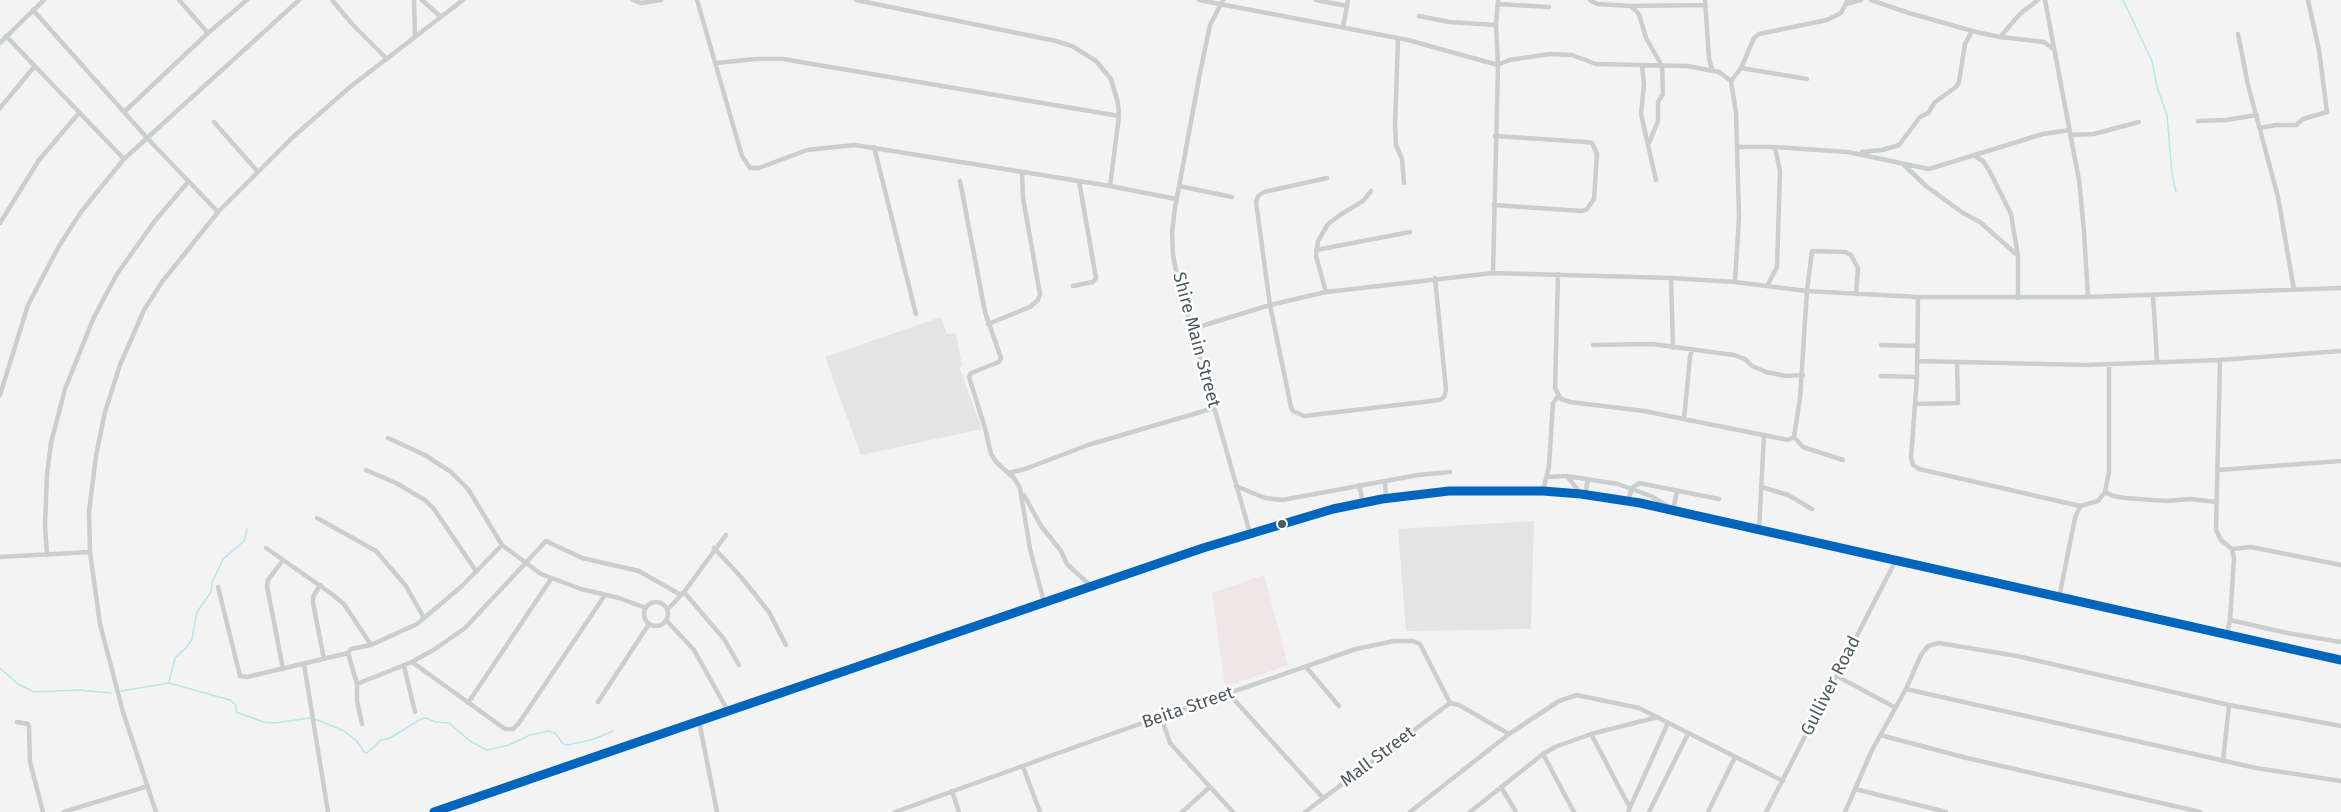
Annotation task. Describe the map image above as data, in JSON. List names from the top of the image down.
{
  "streets": {
    "street": [
      "Shire Main Street",
      "Gulliver Road",
      "Beita Street",
      "Mall Street"
    ]
  },
  "crossings": [
    ["Beita Street", "Mall Street"]
  ]
}
